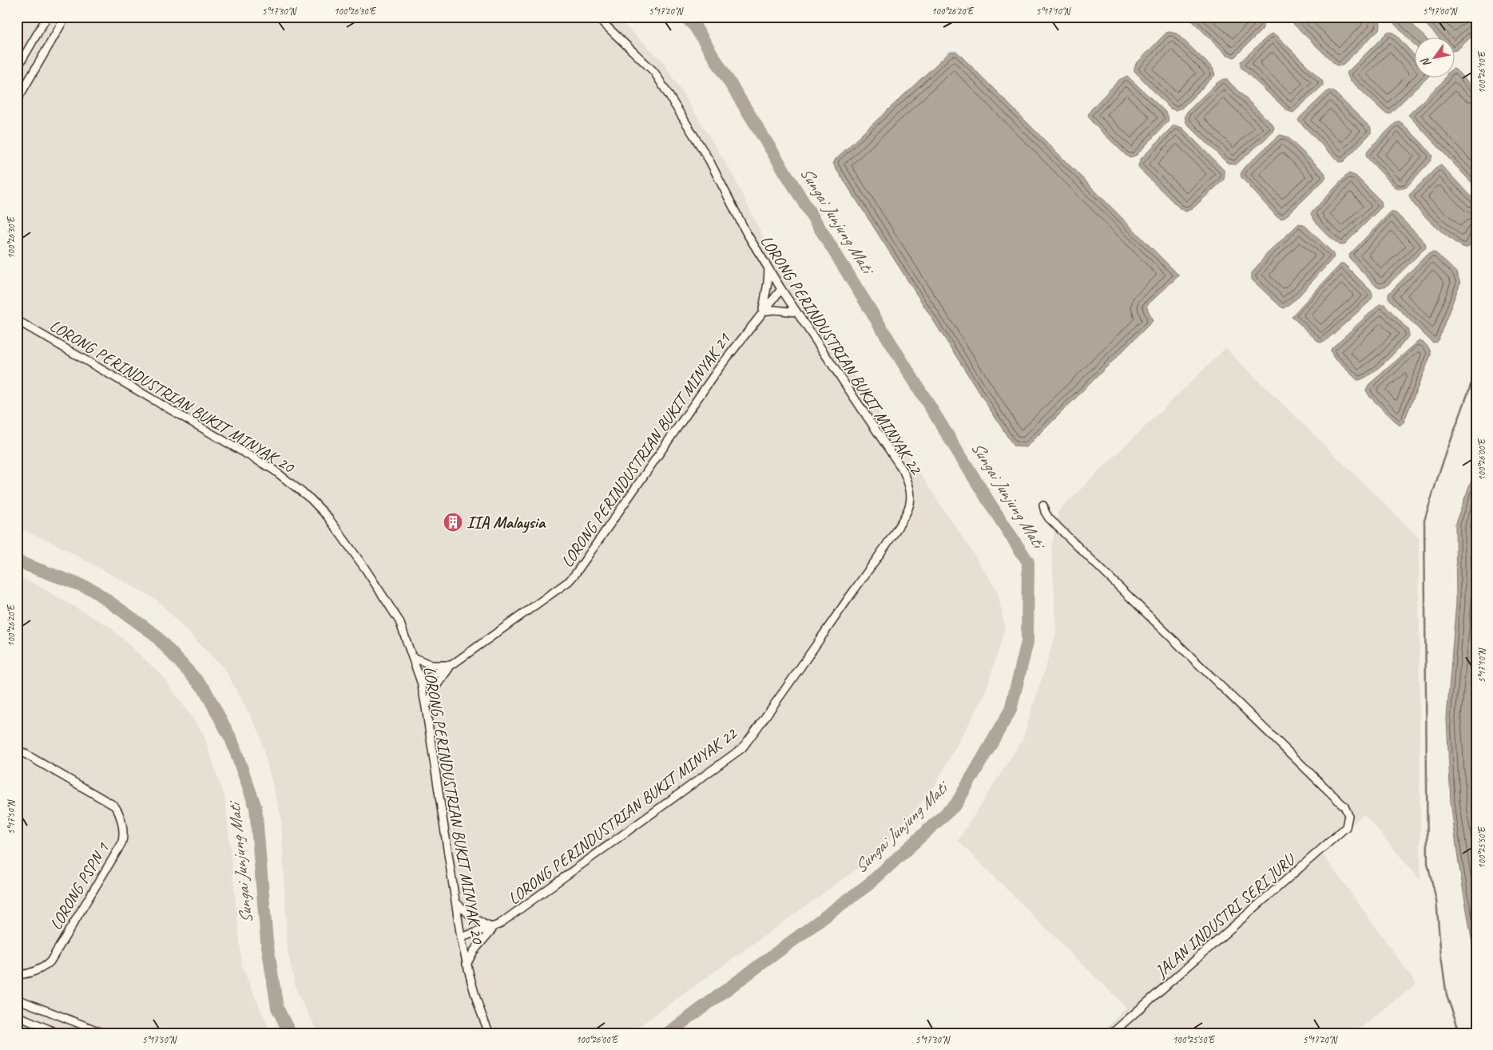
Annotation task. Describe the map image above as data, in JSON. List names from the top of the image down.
{
  "streets": {
    "street": [
      "LORONG PERINDUSTRIAN BUKIT MINYAK 22",
      "LORONG PERINDUSTRIAN BUKIT MINYAK 20",
      "LORONG PERINDUSTRIAN BUKIT MINYAK 21",
      "LORONG PSPN 1",
      "JALAN INDUSTRI SERI JURU"
    ]
  },
  "crossings": [
    ["LORONG PERINDUSTRIAN BUKIT MINYAK 22", "LORONG PERINDUSTRIAN BUKIT MINYAK 20"],
    ["LORONG PERINDUSTRIAN BUKIT MINYAK 22", "LORONG PERINDUSTRIAN BUKIT MINYAK 21"],
    ["LORONG PERINDUSTRIAN BUKIT MINYAK 20", "LORONG PERINDUSTRIAN BUKIT MINYAK 21"]
  ],
  "water": ["Sungai Junjung Mati"],
  "places": {
    "building": ["IIA Malaysia"]
  },
  "north": "bottom left",
  "coordinates": [
    "5°17'30\"N",
    "100°26'30\"E",
    "5°17'20\"N",
    "100°26'20\"E",
    "5°17'10\"N",
    "5°17'00\"N",
    "100°26'10\"E",
    "100°26'00\"E",
    "5°17'50\"N",
    "100°25'50\"E"
  ]
}
